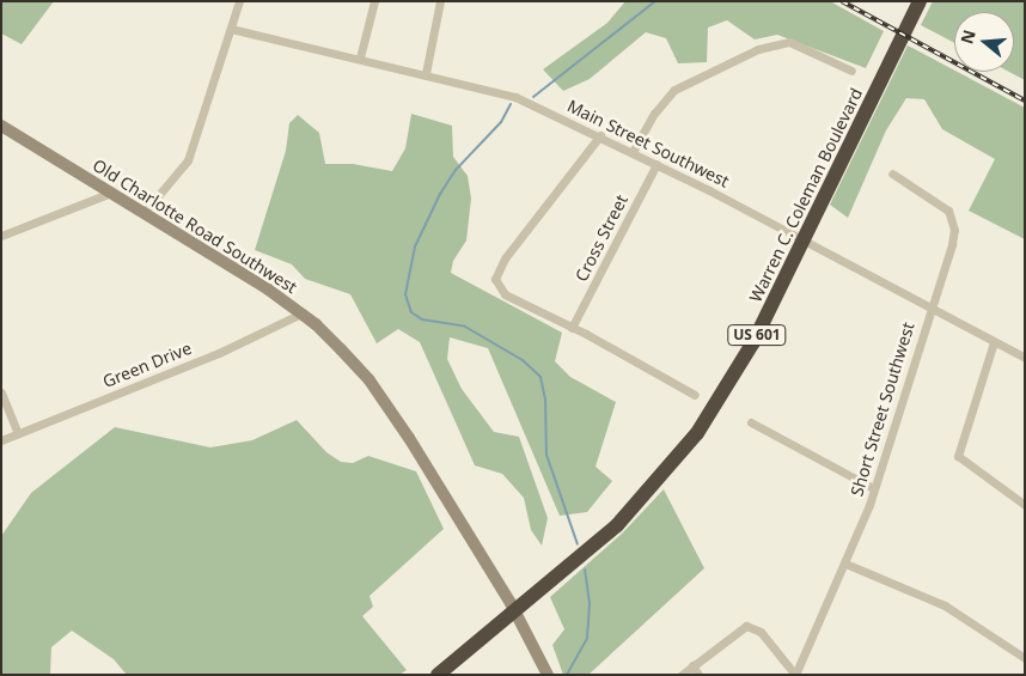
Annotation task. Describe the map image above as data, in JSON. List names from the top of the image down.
{
  "streets": {
    "highway": ["Warren C. Coleman Boulevard", "US 601"],
    "street": [
      "Main Street Southwest",
      "Old Charlotte Road Southwest",
      "Cross Street",
      "Green Drive",
      "Short Street Southwest"
    ]
  },
  "crossings": [
    ["Main Street Southwest", "Warren C. Coleman Boulevard"],
    ["Main Street Southwest", "Cross Street"],
    ["Main Street Southwest", "Short Street Southwest"],
    ["Warren C. Coleman Boulevard", "Old Charlotte Road Southwest"],
    ["Old Charlotte Road Southwest", "Green Drive"]
  ],
  "north": "left"
}
